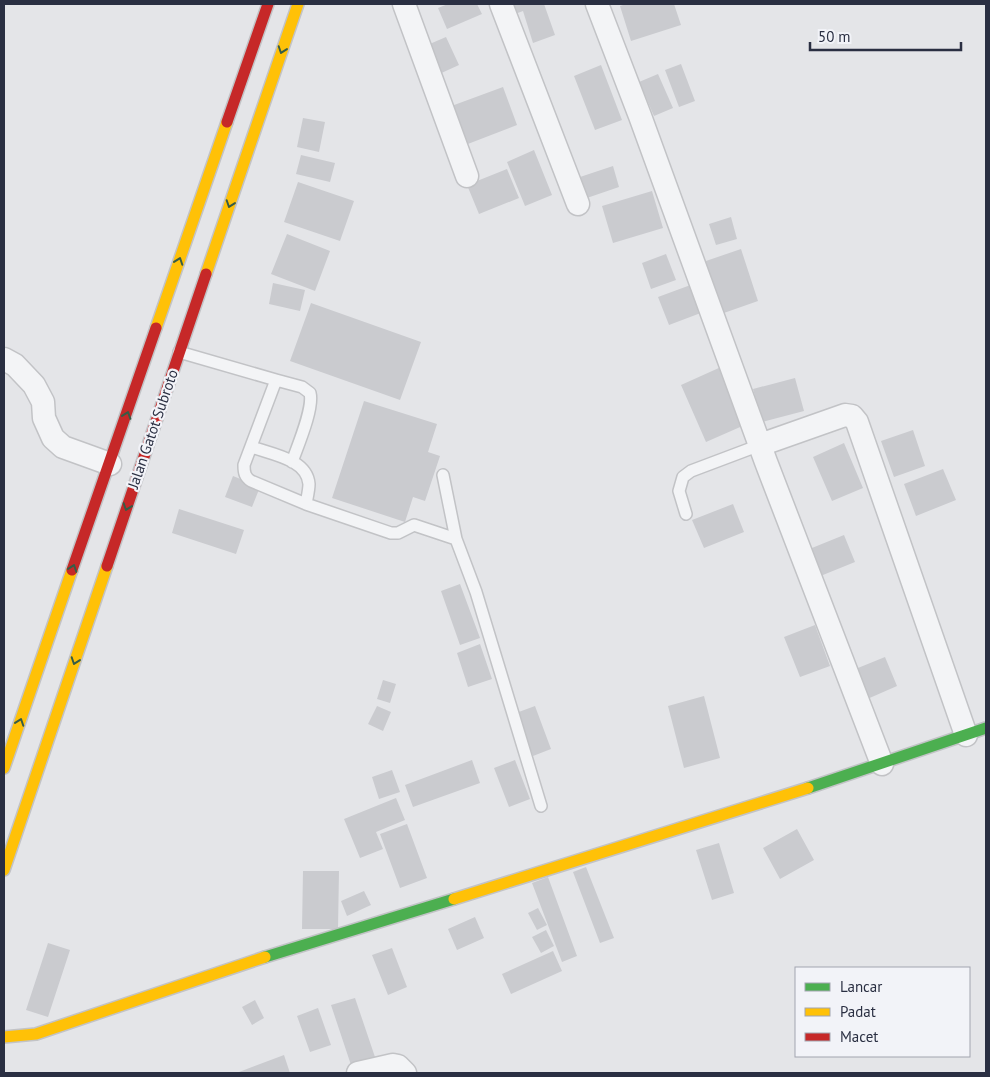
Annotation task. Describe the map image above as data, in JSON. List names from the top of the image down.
{
  "streets": {
    "street": ["Jalan Gatot Subroto"]
  },
  "legend": ["Lancar", "Padat", "Macet"],
  "scale_bar": "50 m"
}
